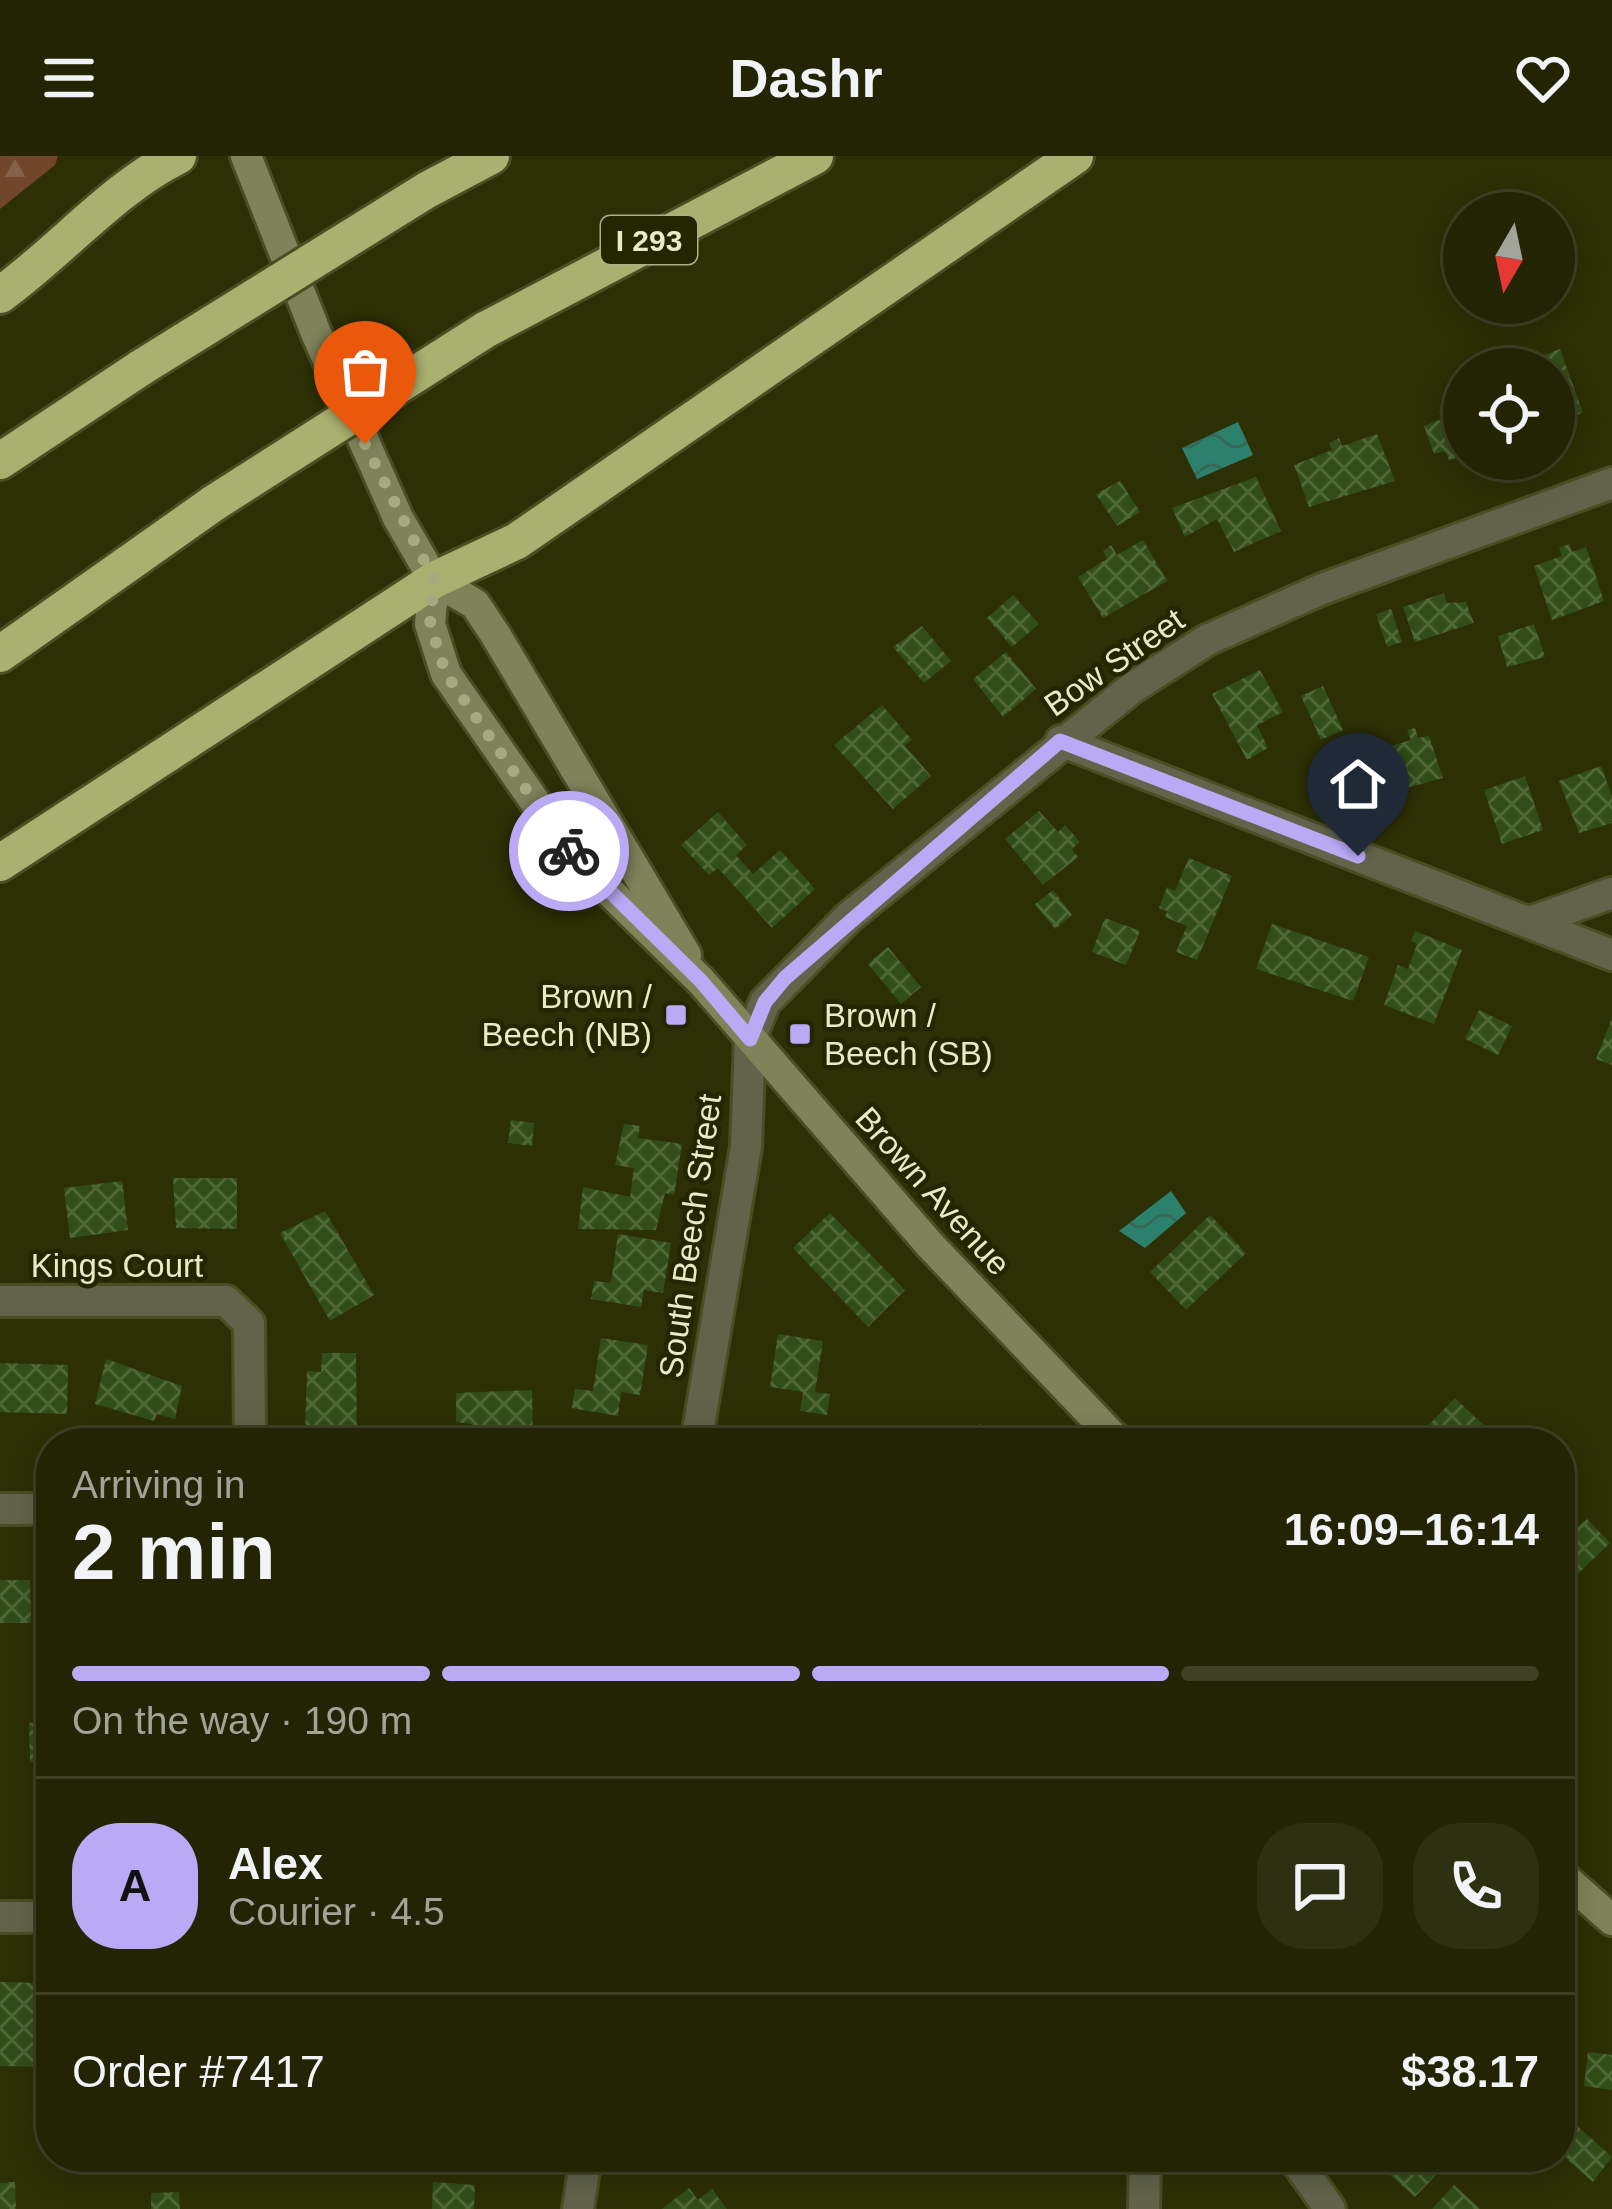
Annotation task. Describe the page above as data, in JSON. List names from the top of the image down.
{
  "streets": {
    "highway": ["I 293"],
    "main road": ["Brown Avenue"],
    "street": ["Bow Street", "South Beech Street", "Kings Court"]
  },
  "crossings": [
    ["Bow Street", "Brown Avenue"],
    ["Bow Street", "South Beech Street"],
    ["Brown Avenue", "South Beech Street"]
  ],
  "places": {
    "transit": ["Brown / Beech (NB)", "Brown / Beech (SB)"]
  },
  "north": "bottom",
  "page": {
    "header": "Dashr",
    "heading": ["2 min", "Arriving in", "16:09–16:14"],
    "panel": [
      "Alex",
      "Courier · 4.5",
      "Order #7417",
      "$38.17"
    ],
    "bar": "On the way · 190 m",
    "round": "A"
  }
}
